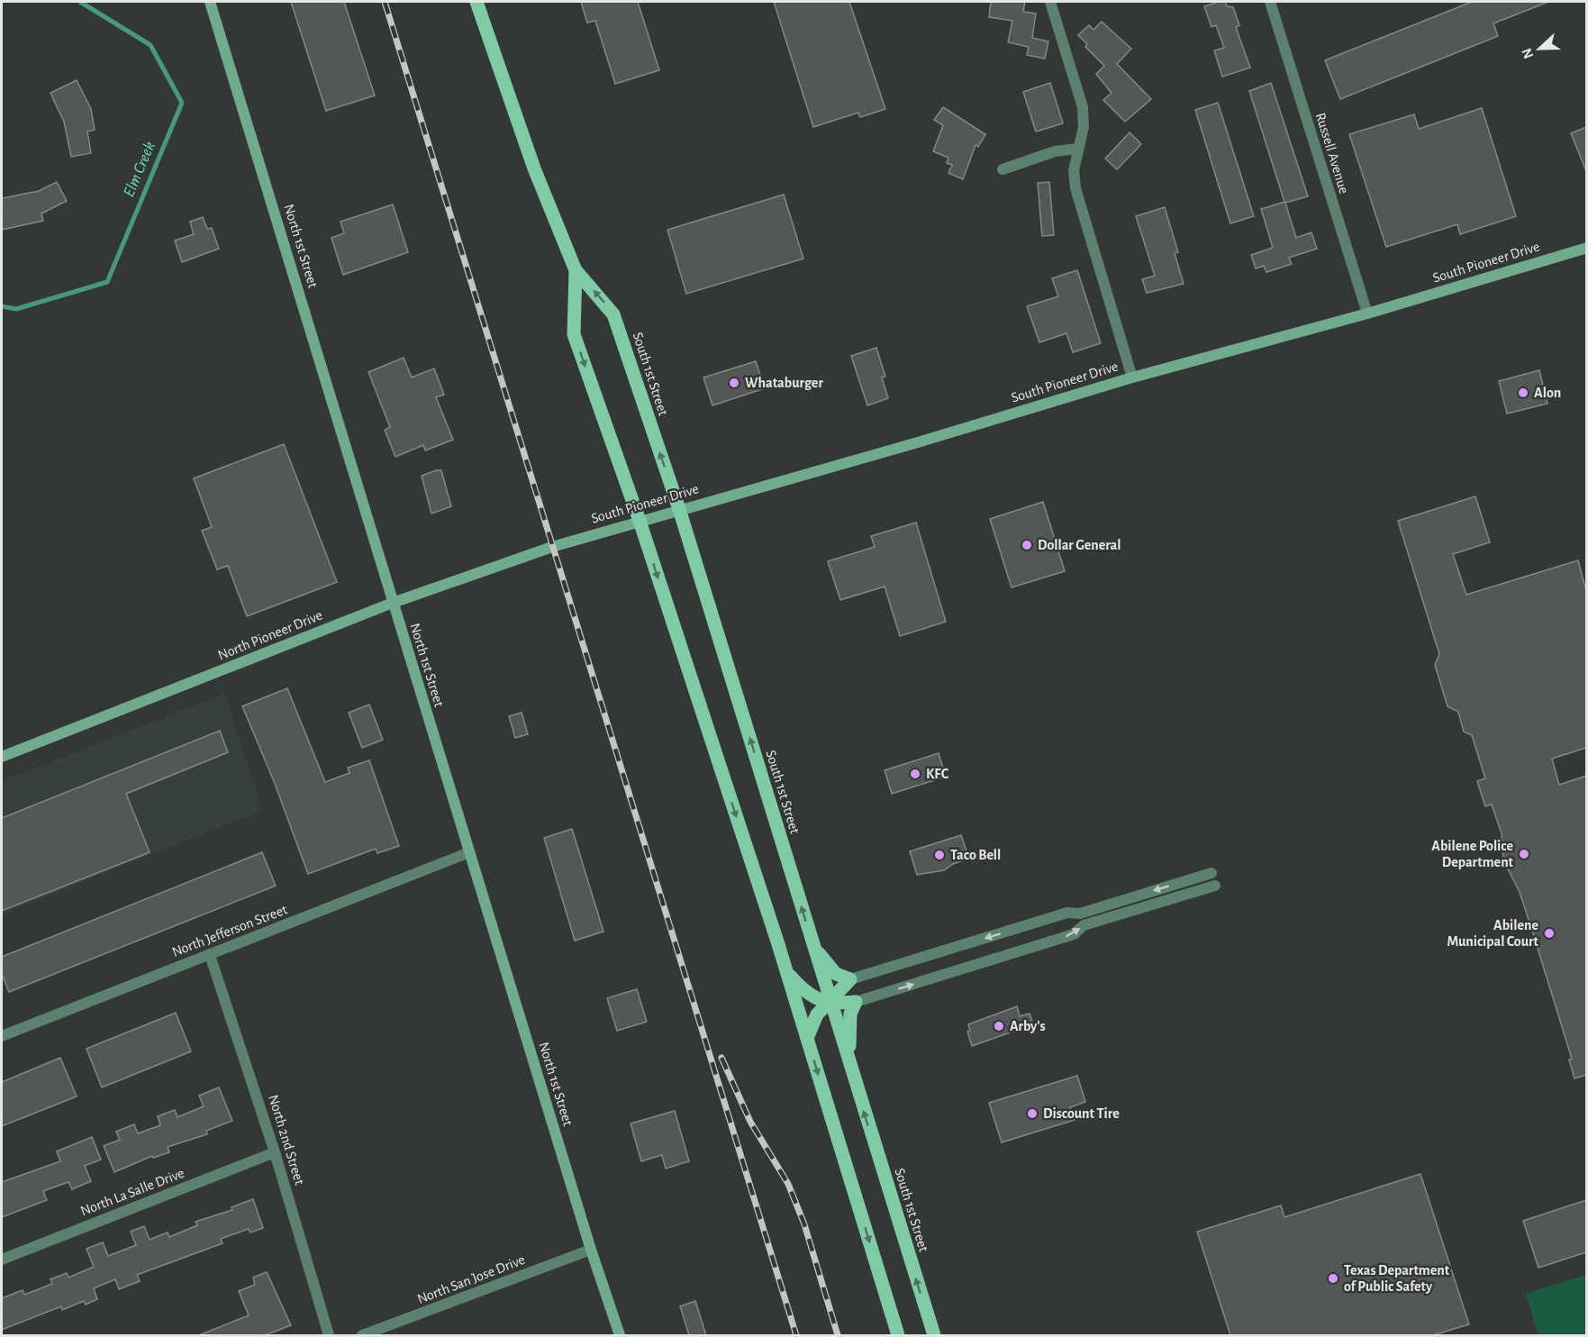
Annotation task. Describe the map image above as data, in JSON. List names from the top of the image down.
{
  "streets": {
    "main road": ["South 1st Street"],
    "street": [
      "Russell Avenue",
      "North 1st Street",
      "South Pioneer Drive",
      "North Pioneer Drive",
      "North Jefferson Street",
      "North 2nd Street",
      "North La Salle Drive",
      "North San Jose Drive"
    ]
  },
  "crossings": [
    ["Russell Avenue", "South Pioneer Drive"],
    ["North 1st Street", "North Pioneer Drive"],
    ["North 1st Street", "North Jefferson Street"],
    ["North 1st Street", "North San Jose Drive"],
    ["South Pioneer Drive", "South 1st Street"],
    ["South Pioneer Drive", "North Pioneer Drive"],
    ["North Jefferson Street", "North 2nd Street"],
    ["North 2nd Street", "North La Salle Drive"]
  ],
  "water": ["Elm Creek"],
  "places": [
    "Whataburger",
    "Alon",
    "Dollar General",
    "KFC",
    "Abilene Police Department",
    "Taco Bell",
    "Abilene Municipal Court",
    "Arby's",
    "Discount Tire",
    "Texas Department of Public Safety"
  ],
  "north": "left"
}
